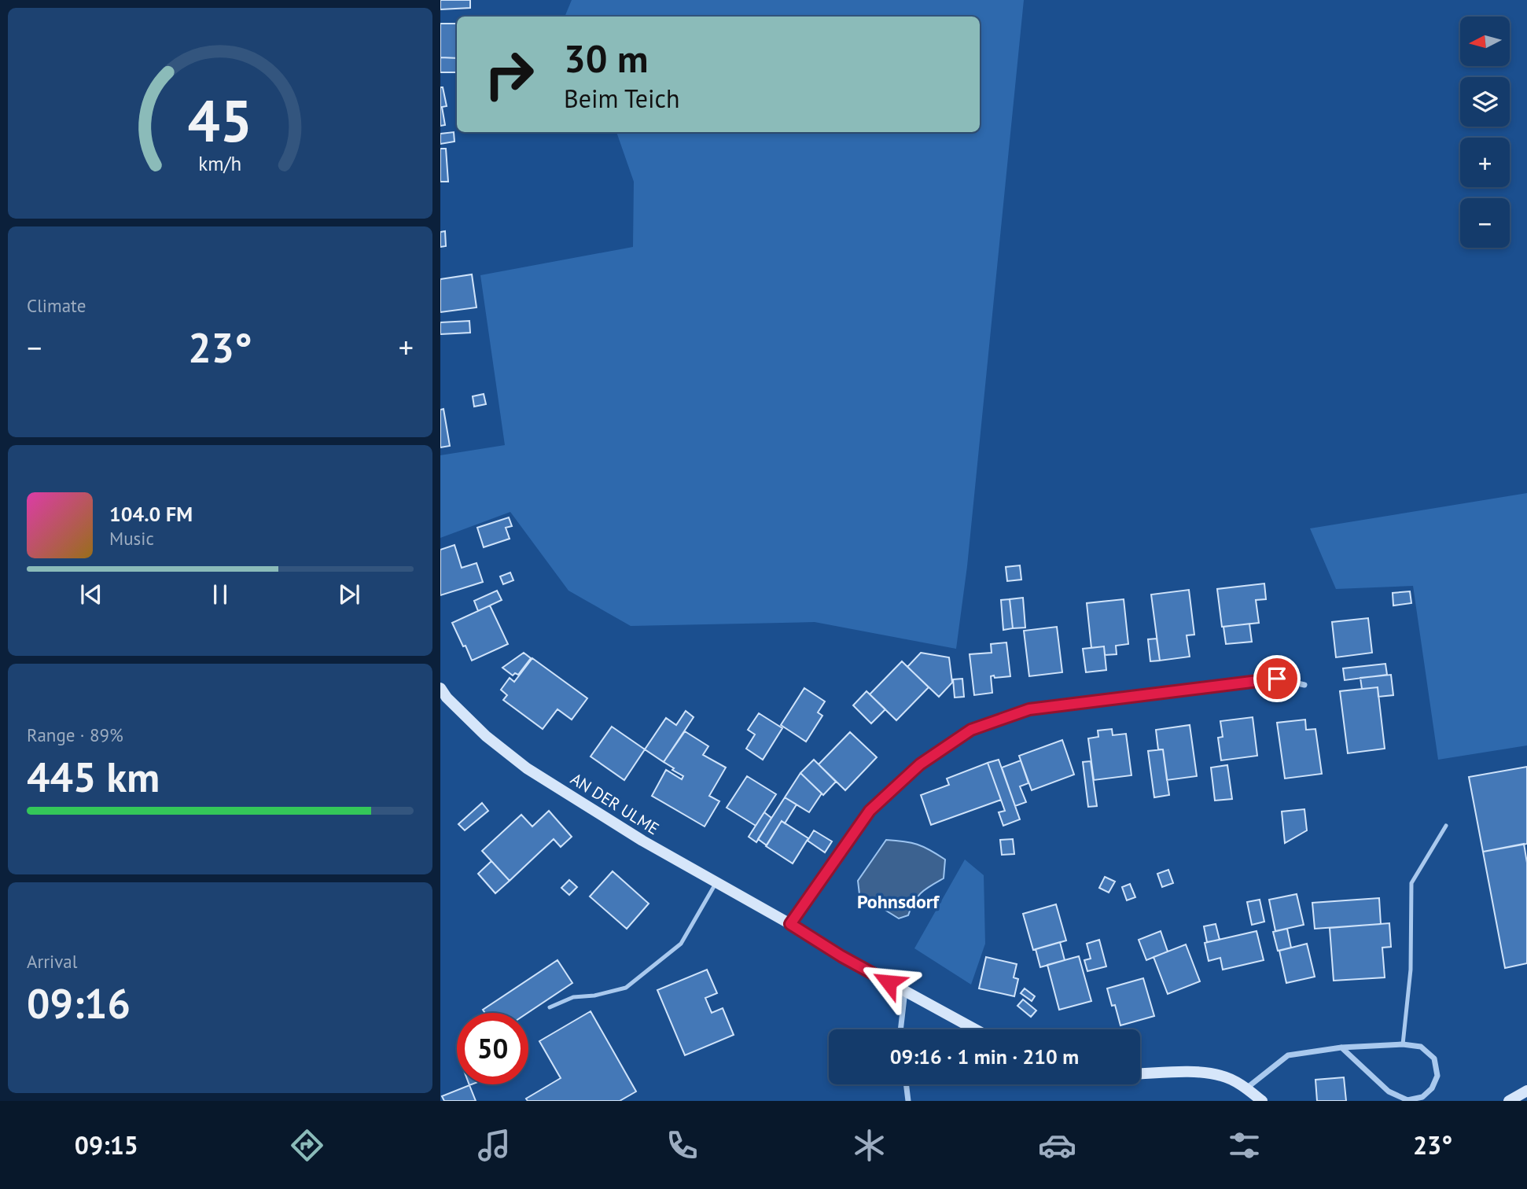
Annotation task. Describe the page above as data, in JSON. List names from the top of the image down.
{
  "streets": {
    "main road": ["AN DER ULME"]
  },
  "districts": ["Pohnsdorf"],
  "north": "left",
  "page": {
    "map_buttons": ["+", "−"],
    "turn": ["30 m", "Beim Teich"],
    "tile": [
      "Climate",
      ["Range · 89%", "445 km"],
      ["Arrival", "09:16"]
    ],
    "heat": ["−", "23°", "+"],
    "song": ["104.0 FM", "Music"],
    "limit": "50",
    "trip": "09:16 · 1 min · 210 m",
    "tabs": ["09:15", "23°"],
    "gauge": ["45", "km/h"]
  }
}
